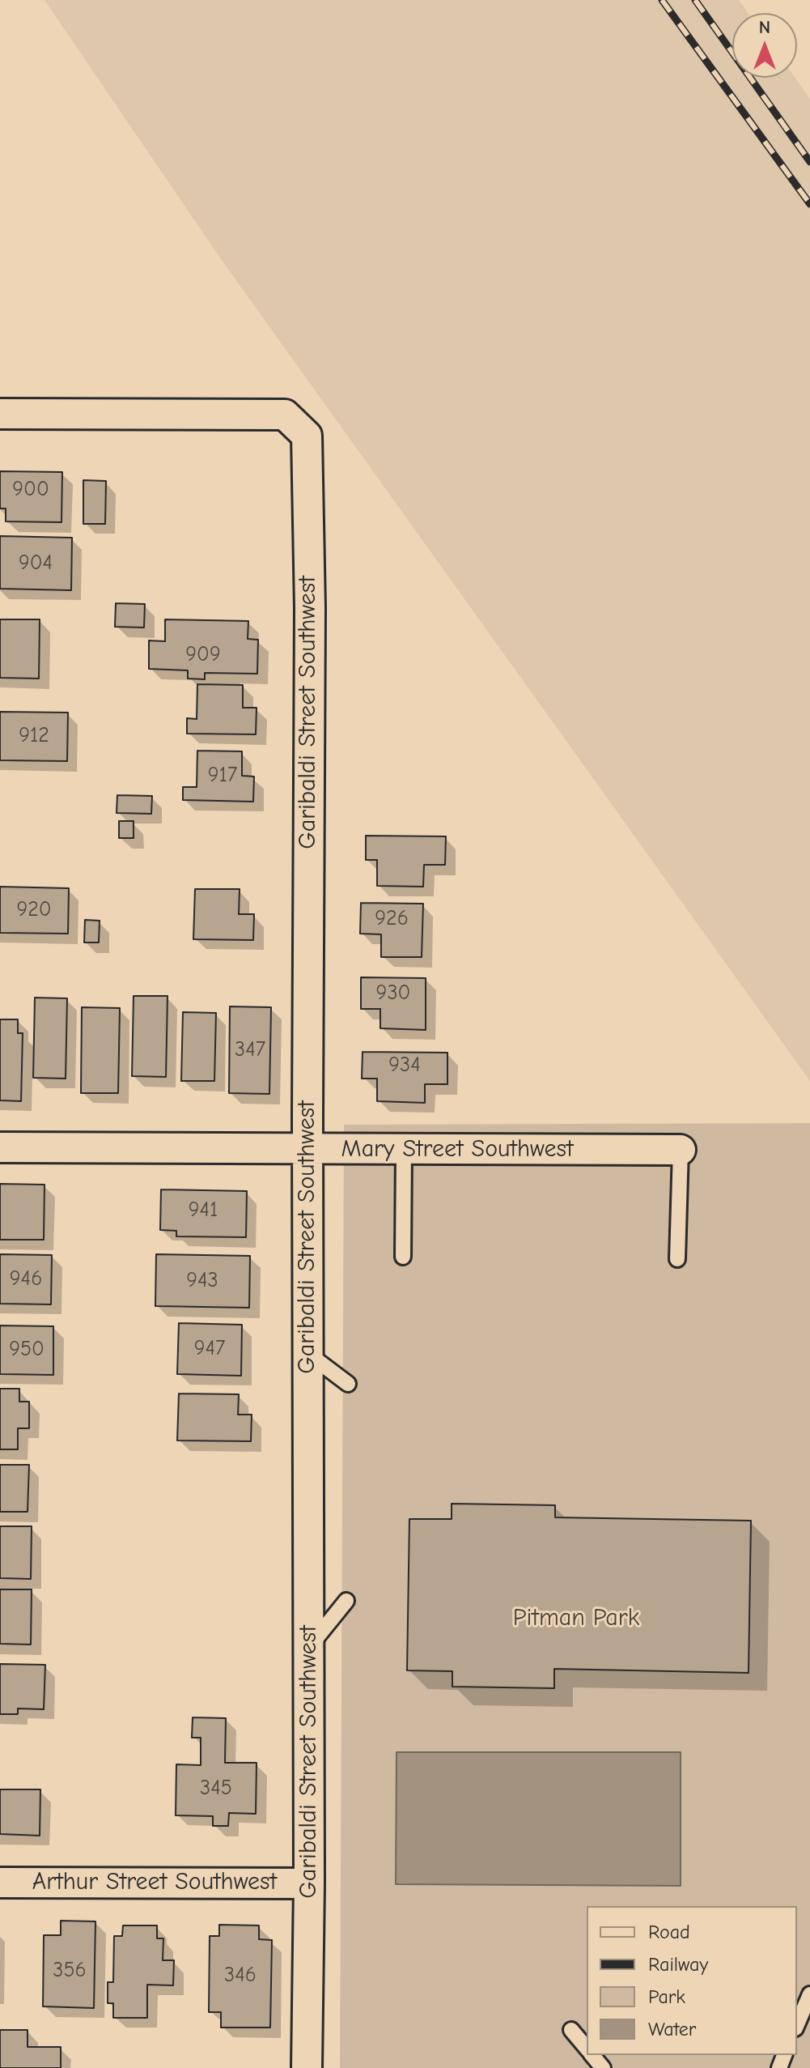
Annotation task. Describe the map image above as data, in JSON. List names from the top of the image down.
{
  "streets": {
    "street": ["Garibaldi Street Southwest", "Mary Street Southwest", "Arthur Street Southwest"]
  },
  "crossings": [
    ["Garibaldi Street Southwest", "Mary Street Southwest"],
    ["Garibaldi Street Southwest", "Arthur Street Southwest"]
  ],
  "parks": ["Pitman Park"],
  "house_numbers": [
    "900",
    "904",
    "909",
    "912",
    "917",
    "920",
    "926",
    "930",
    "347",
    "934",
    "941",
    "946",
    "943",
    "947",
    "950",
    "345",
    "356",
    "346"
  ],
  "legend": [
    "Road",
    "Railway",
    "Park",
    "Water"
  ],
  "north": "top"
}
